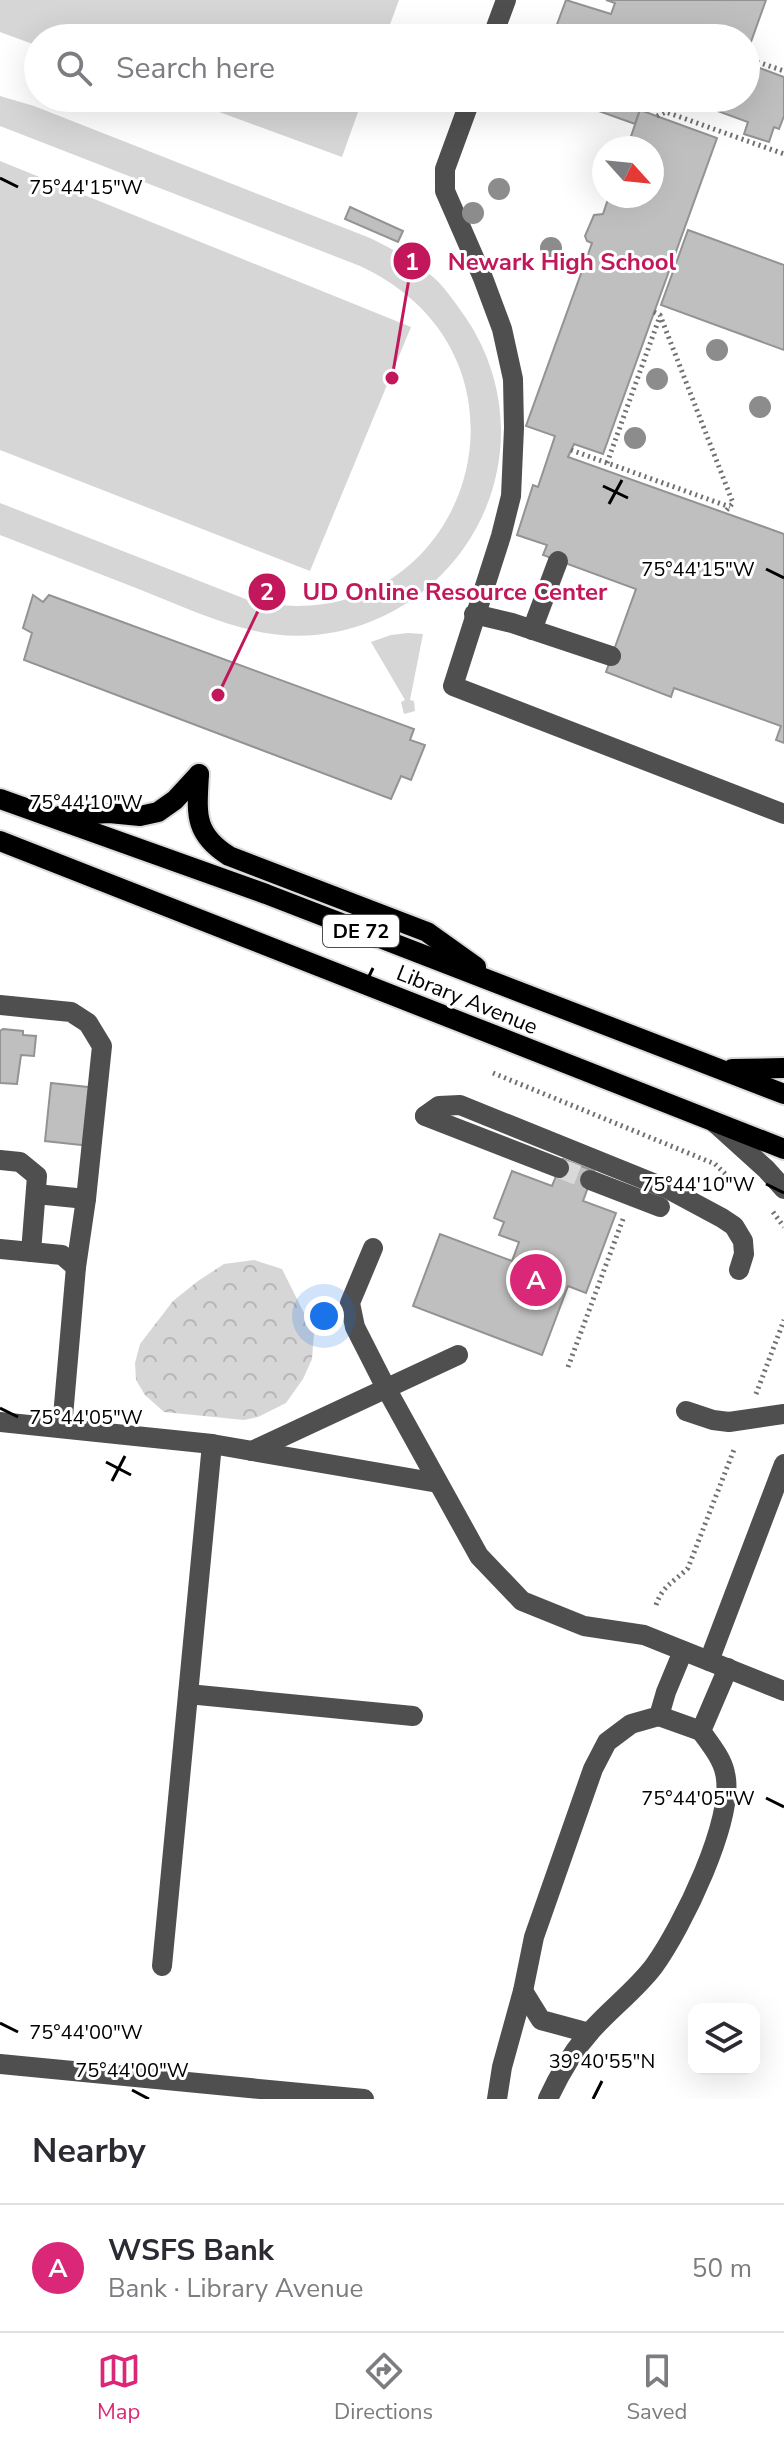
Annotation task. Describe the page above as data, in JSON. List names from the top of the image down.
{
  "streets": {
    "main road": ["DE 72", "Library Avenue"]
  },
  "places": ["Newark High School", "UD Online Resource Center"],
  "north": "bottom right",
  "page": {
    "search": "Search here",
    "pins": "A",
    "heading": "Nearby",
    "list": [
      {
        "mark": "A",
        "name": "WSFS Bank",
        "note": "Bank · Library Avenue",
        "value": "50 m"
      }
    ],
    "nav": ["Map", "Directions", "Saved"]
  },
  "coordinates": [
    "75°44'15\"W",
    "75°44'10\"W",
    "75°44'05\"W",
    "75°44'00\"W",
    "39°40'55\"N"
  ]
}
